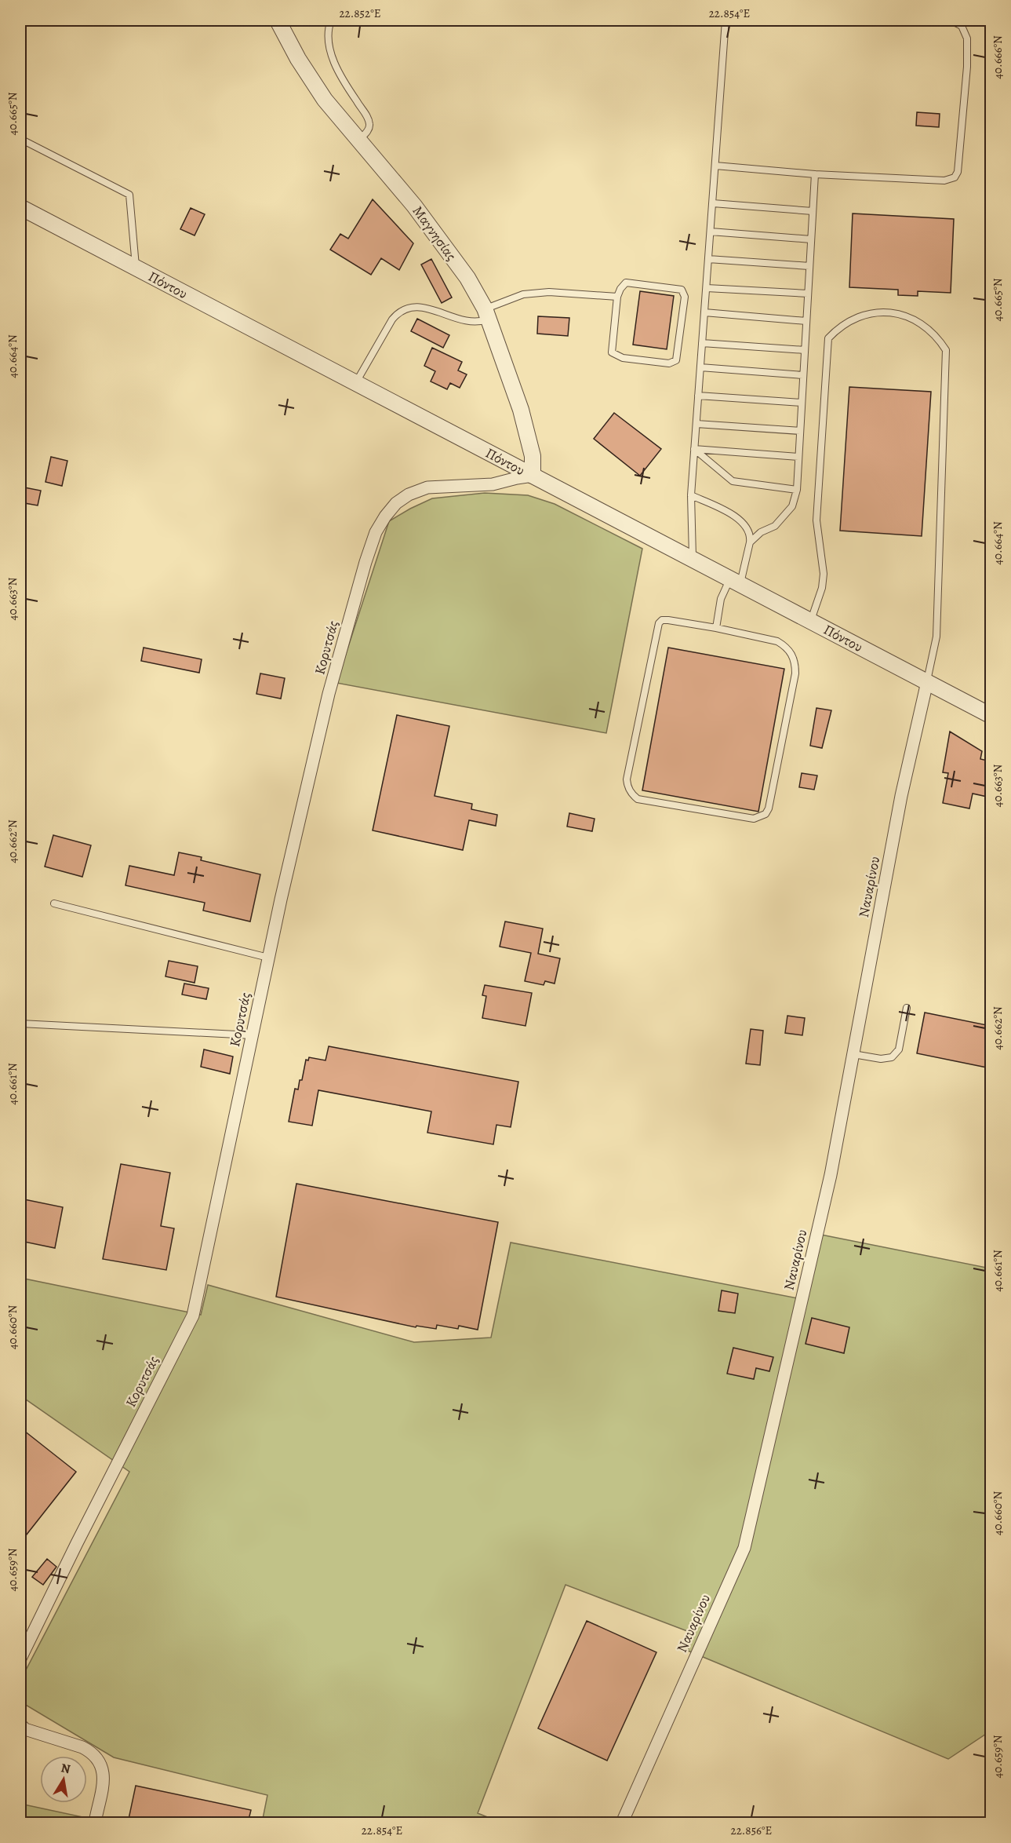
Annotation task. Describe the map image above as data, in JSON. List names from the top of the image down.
{
  "streets": {
    "street": [
      "Μαγνησίας",
      "Πόντου",
      "Κορυτσάς",
      "Ναυαρίνου"
    ]
  },
  "crossings": [
    ["Μαγνησίας", "Πόντου"],
    ["Μαγνησίας", "Κορυτσάς"],
    ["Πόντου", "Κορυτσάς"],
    ["Πόντου", "Ναυαρίνου"]
  ],
  "north": "top",
  "coordinates": [
    "22.852°E",
    "22.854°E",
    "40.666°N",
    "40.665°N",
    "40.664°N",
    "40.663°N",
    "40.662°N",
    "40.661°N",
    "40.660°N",
    "40.659°N",
    "22.856°E"
  ]
}
